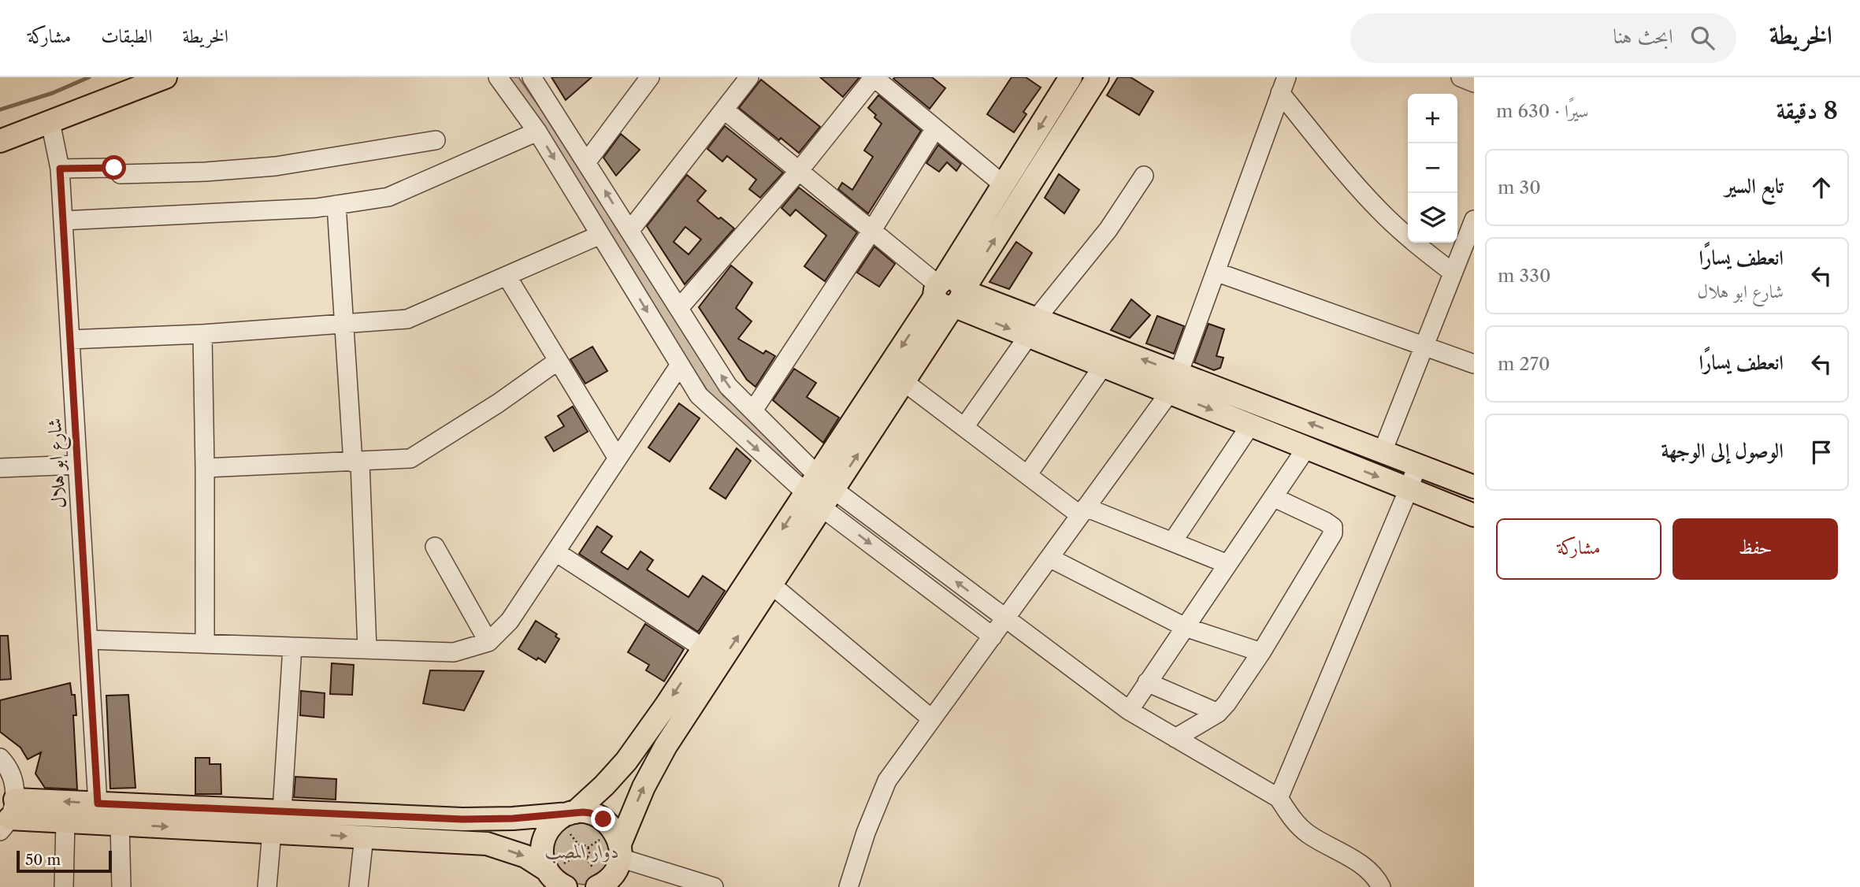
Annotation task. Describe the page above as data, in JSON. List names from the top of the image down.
{
  "streets": {
    "street": ["شارع ابو هلال"]
  },
  "parks": ["دوار المصب"],
  "scale_bar": "50 m",
  "page": {
    "header": "الخريطة",
    "search": "ابحث هنا",
    "nav": ["الخريطة", "الطبقات", "مشاركة"],
    "heading": ["8 دقيقة", "سيرًا · 630 m"],
    "map_buttons": ["+", "−"],
    "list": [
      ["تابع السير", "30 m"],
      ["انعطف يسارًا", "شارع ابو هلال", "330 m"],
      ["انعطف يسارًا", "270 m"],
      "الوصول إلى الوجهة"
    ],
    "buttons": ["حفظ", "مشاركة"],
    "scale": "50 m"
  }
}
